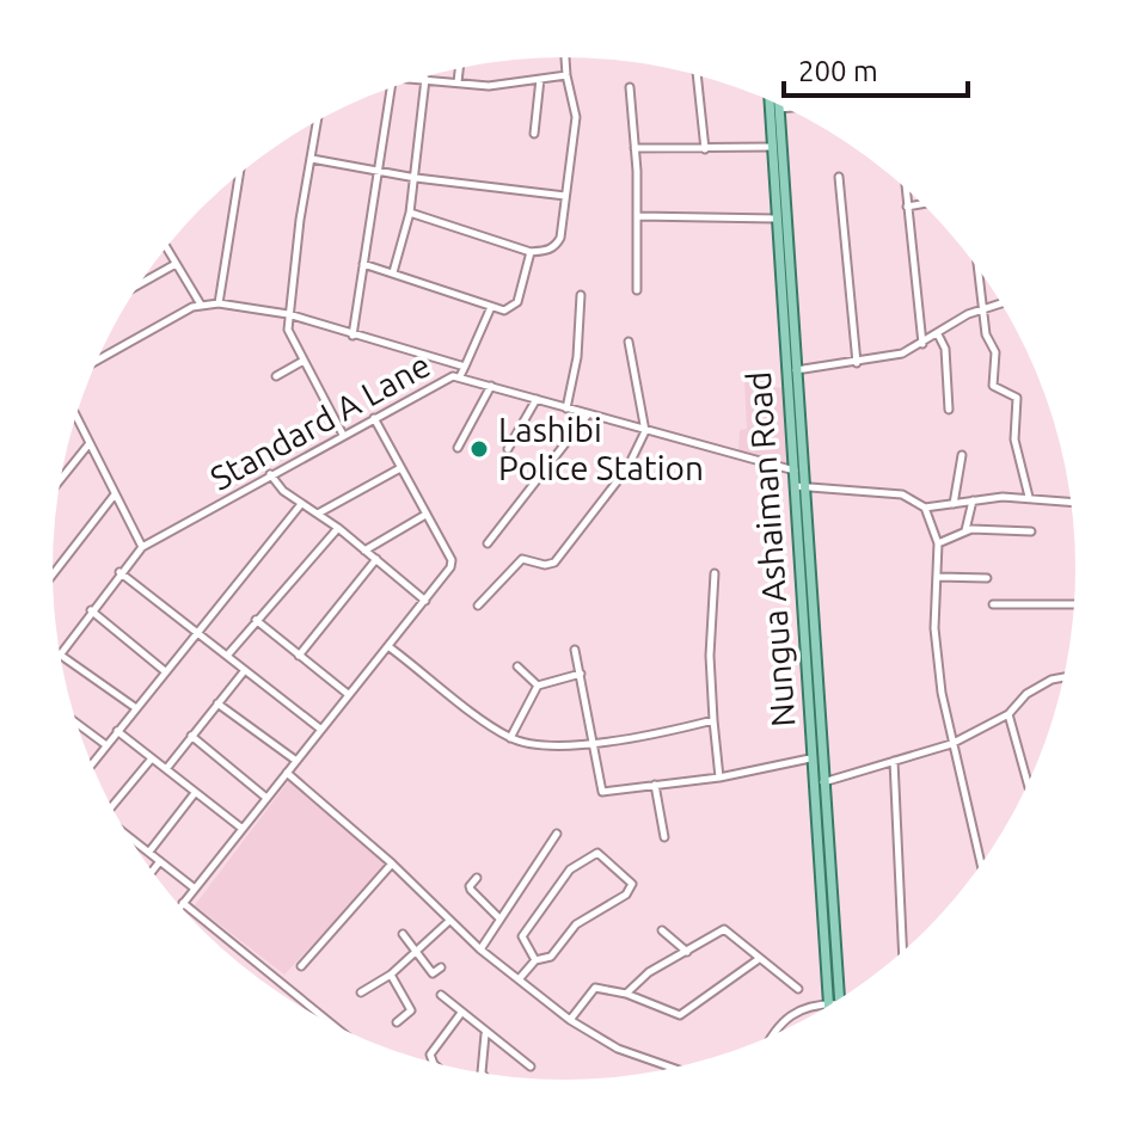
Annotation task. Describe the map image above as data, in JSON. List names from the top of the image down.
{
  "streets": {
    "main road": ["Nungua Ashaiman Road"],
    "street": ["Standard A Lane"]
  },
  "crossings": [
    ["Standard A Lane", "Nungua Ashaiman Road"]
  ],
  "places": ["Lashibi Police Station"],
  "scale_bar": "200 m"
}
